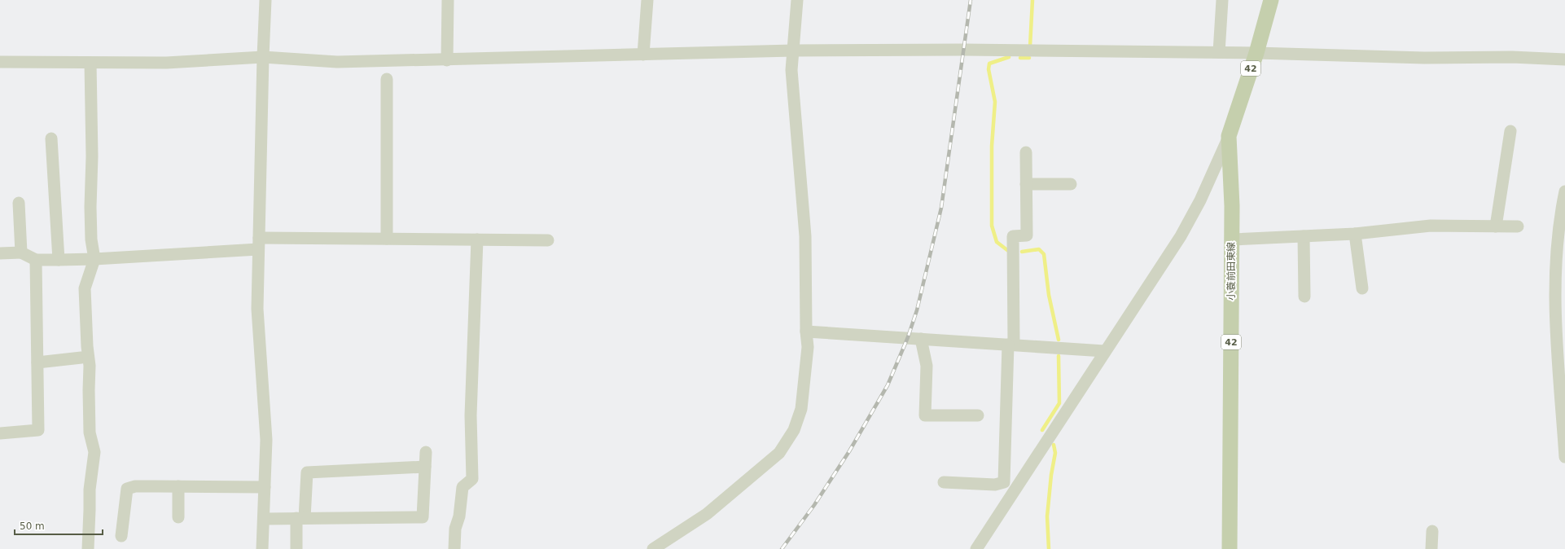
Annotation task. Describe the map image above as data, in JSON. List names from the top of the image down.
{
  "streets": {
    "main road": ["42", "小蓑前田東線"]
  },
  "scale_bar": "50 m"
}
